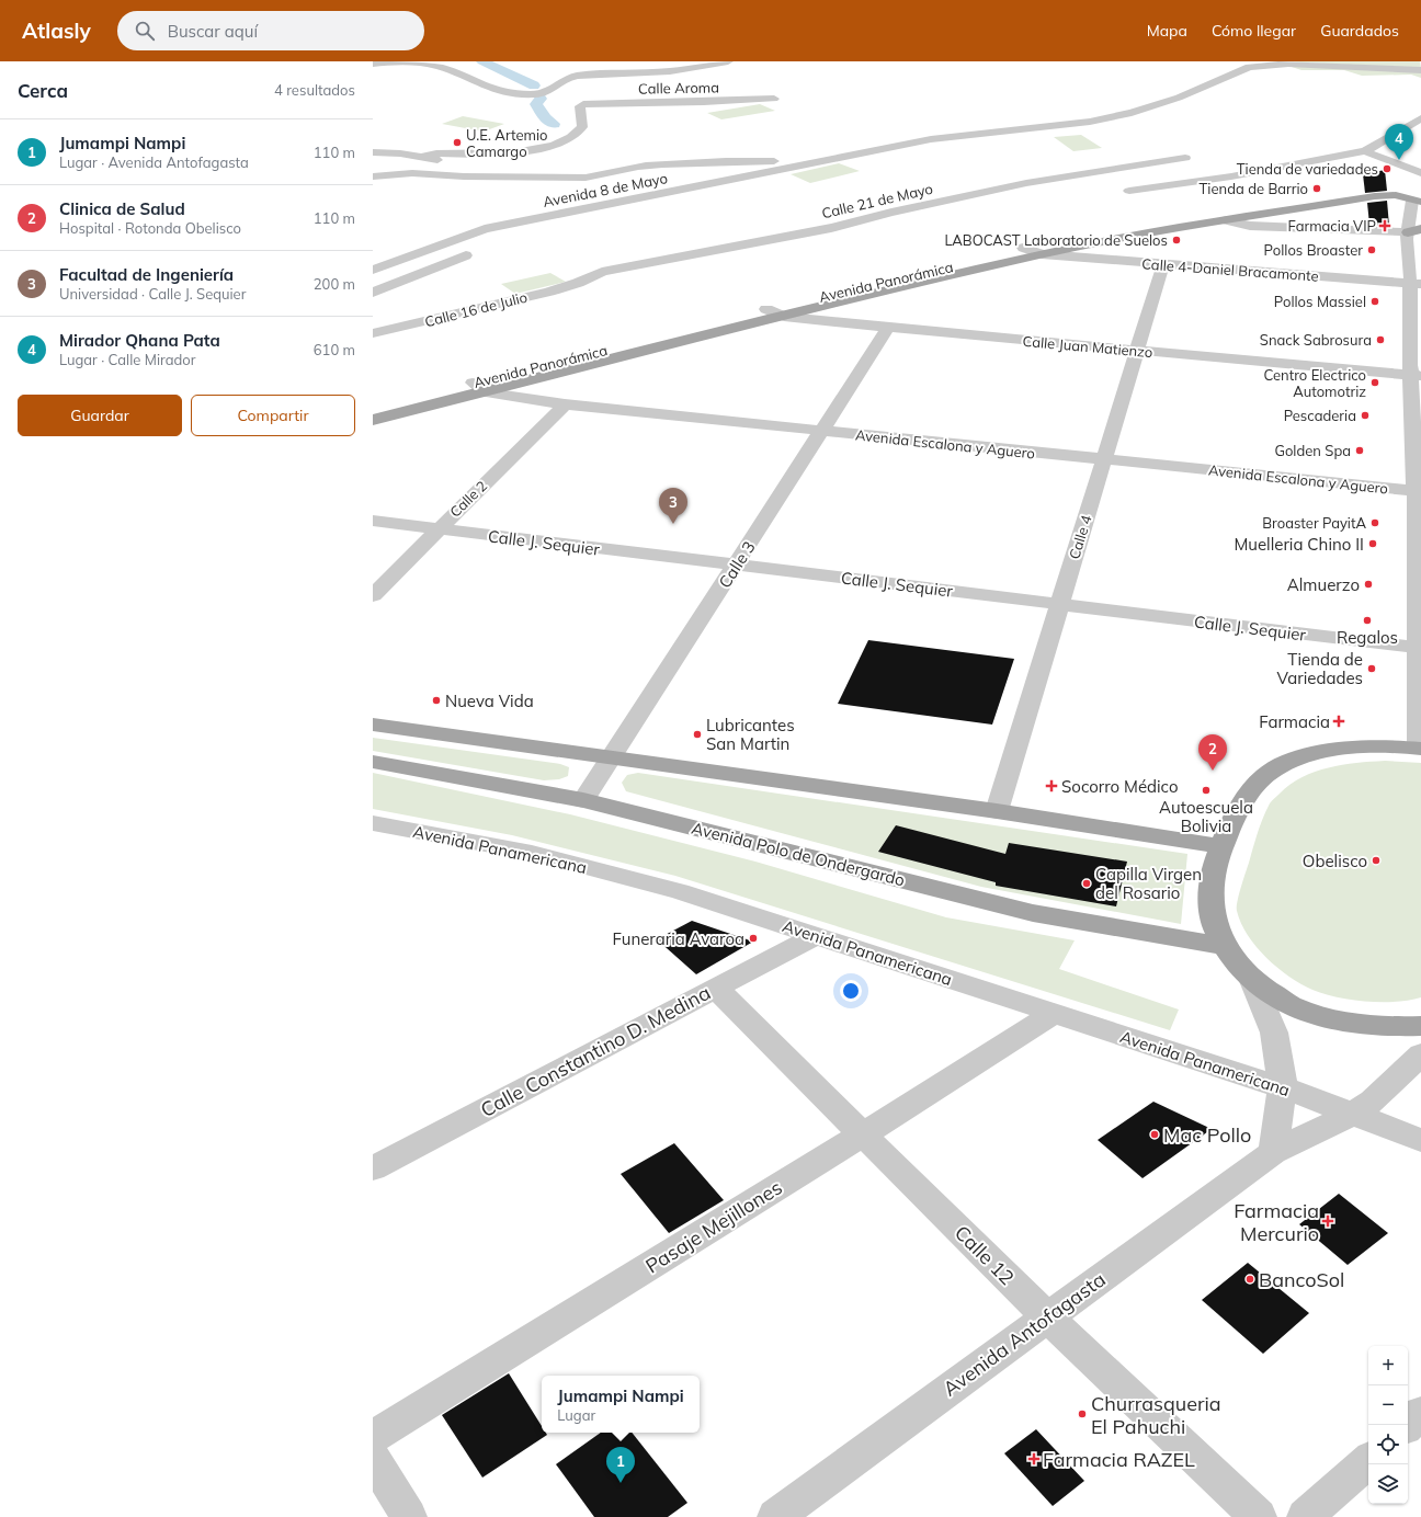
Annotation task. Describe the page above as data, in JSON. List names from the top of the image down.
{
  "streets": {
    "main road": ["Avenida Panorámica", "Avenida Polo de Ondergardo"],
    "street": [
      "Calle Aroma",
      "Avenida 8 de Mayo",
      "Calle 21 de Mayo",
      "Calle 4-Daniel Bracamonte",
      "Calle 16 de Julio",
      "Calle Juan Matienzo",
      "Avenida Escalona y Aguero",
      "Calle 2",
      "Calle 4",
      "Calle J. Sequier",
      "Calle 3",
      "Avenida Panamericana",
      "Calle Constantino D. Medina",
      "Pasaje Mejillones",
      "Calle 12",
      "Avenida Antofagasta"
    ]
  },
  "crossings": [
    ["Calle 21 de Mayo", "Calle 16 de Julio"],
    ["Calle 4-Daniel Bracamonte", "Avenida Panorámica"],
    ["Calle 4-Daniel Bracamonte", "Calle 4"],
    ["Avenida Panorámica", "Calle Juan Matienzo"],
    ["Avenida Panorámica", "Avenida Escalona y Aguero"],
    ["Calle Juan Matienzo", "Calle 4"],
    ["Calle Juan Matienzo", "Calle 3"],
    ["Avenida Escalona y Aguero", "Calle 2"],
    ["Avenida Escalona y Aguero", "Calle 4"],
    ["Avenida Escalona y Aguero", "Calle 3"],
    ["Calle 2", "Calle J. Sequier"],
    ["Calle 4", "Calle J. Sequier"],
    ["Calle J. Sequier", "Calle 3"],
    ["Calle 3", "Avenida Polo de Ondergardo"],
    ["Avenida Panamericana", "Calle Constantino D. Medina"],
    ["Avenida Panamericana", "Pasaje Mejillones"],
    ["Avenida Panamericana", "Avenida Antofagasta"],
    ["Calle Constantino D. Medina", "Calle 12"],
    ["Pasaje Mejillones", "Calle 12"],
    ["Calle 12", "Avenida Antofagasta"]
  ],
  "places": {
    "other": [
      "U.E. Artemio Camargo",
      "Tienda de variedades",
      "Tienda de Barrio",
      "LABOCAST Laboratorio de Suelos",
      "Pollos Broaster",
      "Pollos Massiel",
      "Snack Sabrosura",
      "Centro Electrico Automotriz",
      "Pescaderia",
      "Golden Spa",
      "Broaster PayitA",
      "Muelleria Chino II",
      "Almuerzo",
      "Regalos",
      "Tienda de Variedades",
      "Nueva Vida",
      "Lubricantes San Martin",
      "Autoescuela Bolivia",
      "Obelisco",
      "Capilla Virgen del Rosario",
      "Funeraria Avaroa",
      "Mac Pollo",
      "BancoSol",
      "Churrasqueria El Pahuchi"
    ],
    "health": [
      "Farmacia VIP",
      "Farmacia",
      "Socorro Médico",
      "Farmacia Mercurio",
      "Farmacia RAZEL"
    ]
  },
  "page": {
    "header": "Atlasly",
    "search": "Buscar aquí",
    "nav": ["Mapa", "Cómo llegar", "Guardados"],
    "heading": ["Cerca", "4 resultados"],
    "list": [
      {
        "mark": "1",
        "name": "Jumampi Nampi",
        "note": "Lugar · Avenida Antofagasta",
        "value": "110 m"
      },
      {
        "mark": "2",
        "name": "Clinica de Salud",
        "note": "Hospital · Rotonda Obelisco",
        "value": "110 m"
      },
      {
        "mark": "3",
        "name": "Facultad de Ingeniería",
        "note": "Universidad · Calle J. Sequier",
        "value": "200 m"
      },
      {
        "mark": "4",
        "name": "Mirador Qhana Pata",
        "note": "Lugar · Calle Mirador",
        "value": "610 m"
      }
    ],
    "pins": [
      "4",
      "3",
      "2",
      "1"
    ],
    "buttons": ["Guardar", "Compartir"],
    "map_buttons": ["+", "−"],
    "popup": ["Jumampi Nampi", "Lugar"]
  }
}
